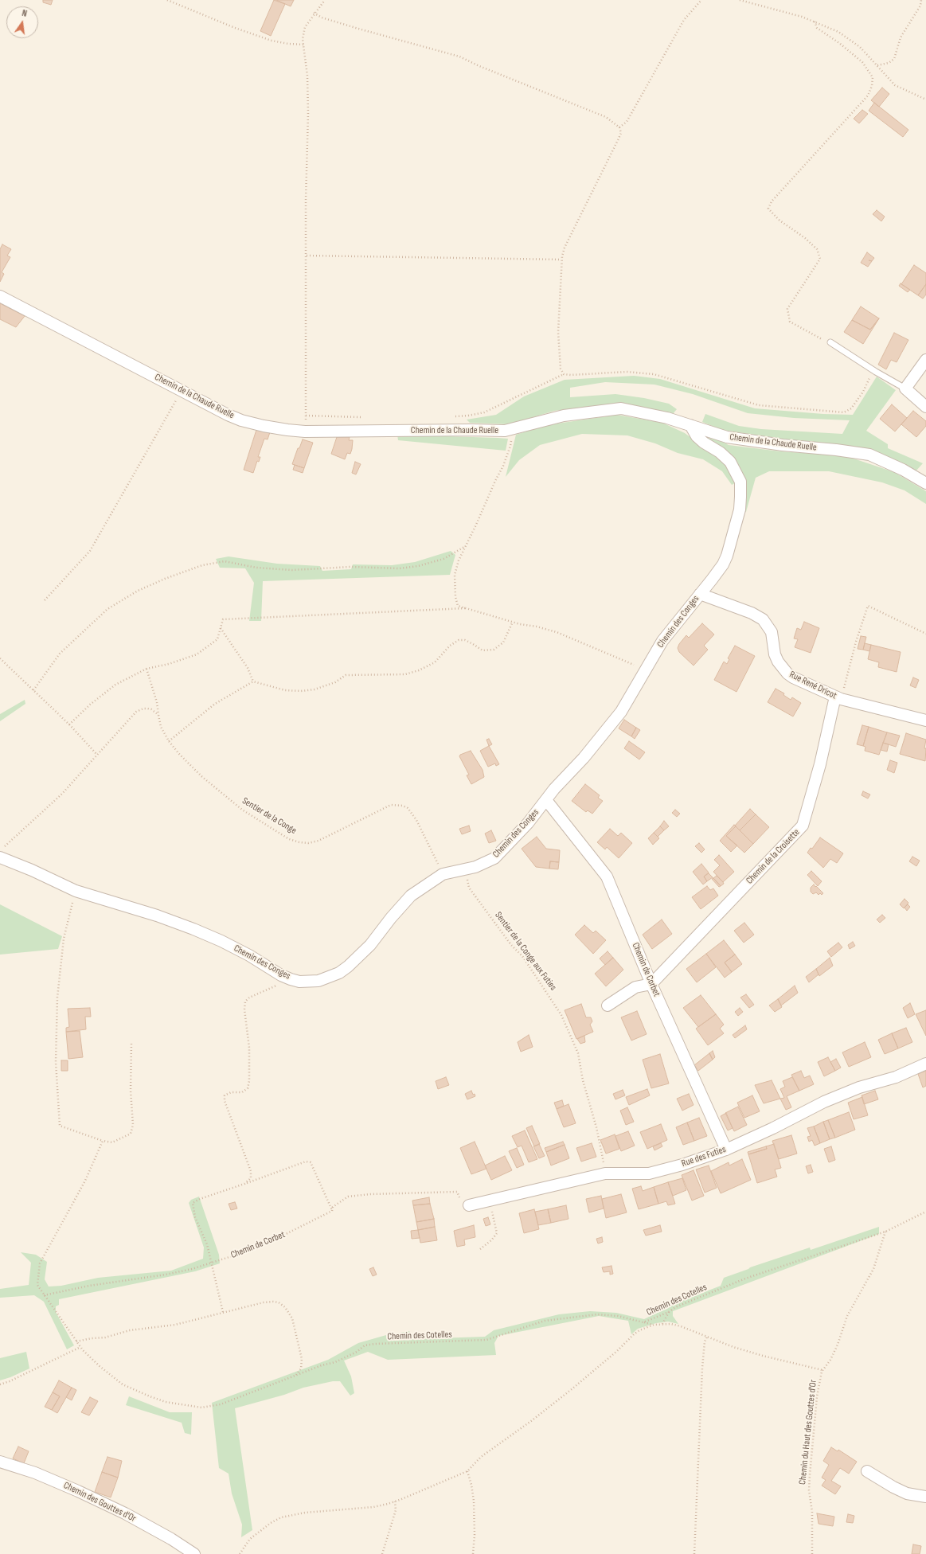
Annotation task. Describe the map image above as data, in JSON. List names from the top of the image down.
{
  "streets": {
    "street": [
      "Chemin de la Chaude Ruelle",
      "Chemin des Conges",
      "Rue René Dricot",
      "Chemin de la Croisette",
      "Chemin de Corbet",
      "Rue des Futies",
      "Chemin des Gouttes d'Or"
    ],
    "path": [
      "Sentier de la Conge",
      "Sentier de la Conge aux Futies",
      "Chemin des Cotelles",
      "Chemin du Haut des Gouttes d'Or"
    ]
  },
  "crossings": [
    ["Chemin de la Chaude Ruelle", "Chemin des Conges"],
    ["Chemin des Conges", "Rue René Dricot"],
    ["Chemin des Conges", "Sentier de la Conge"],
    ["Chemin des Conges", "Sentier de la Conge aux Futies"],
    ["Chemin des Conges", "Chemin de Corbet"],
    ["Rue René Dricot", "Chemin de la Croisette"],
    ["Chemin de la Croisette", "Chemin de Corbet"],
    ["Sentier de la Conge aux Futies", "Rue des Futies"],
    ["Chemin de Corbet", "Rue des Futies"],
    ["Chemin de Corbet", "Chemin des Cotelles"],
    ["Chemin des Cotelles", "Chemin du Haut des Gouttes d'Or"]
  ],
  "north": "top"
}
